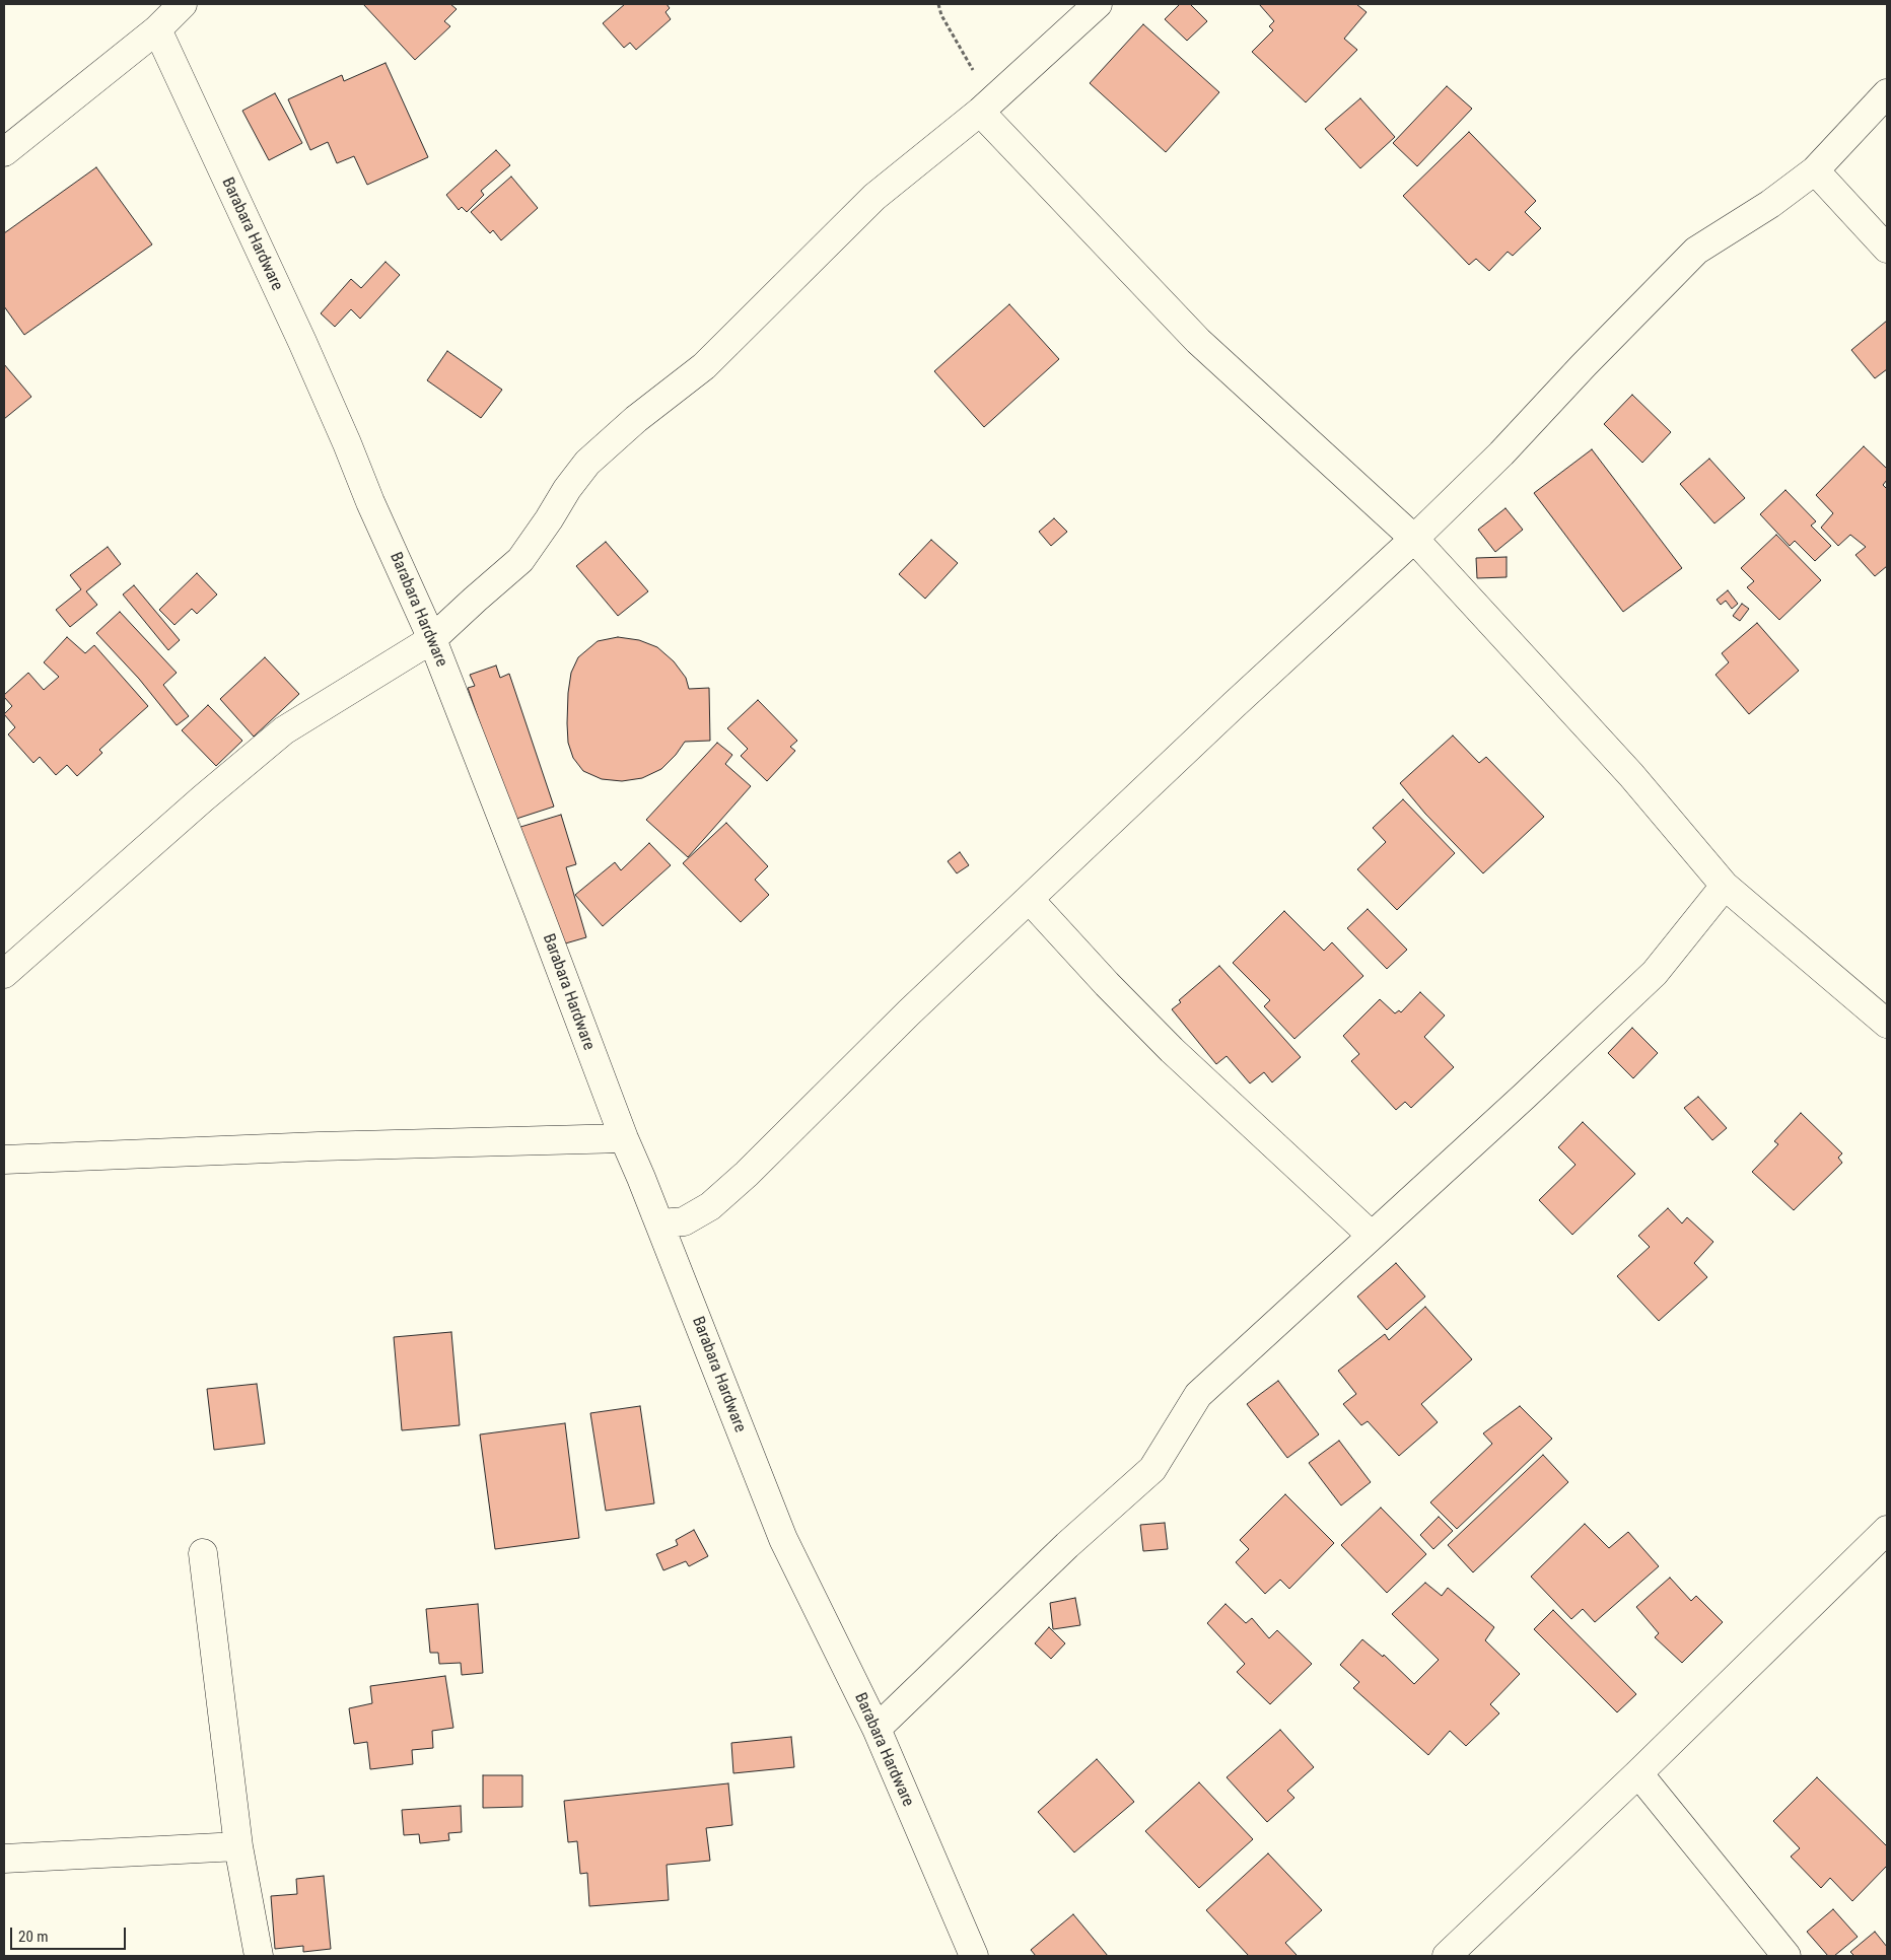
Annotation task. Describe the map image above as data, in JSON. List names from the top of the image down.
{
  "streets": {
    "street": ["Barabara Hardware"]
  },
  "scale_bar": "20 m"
}
